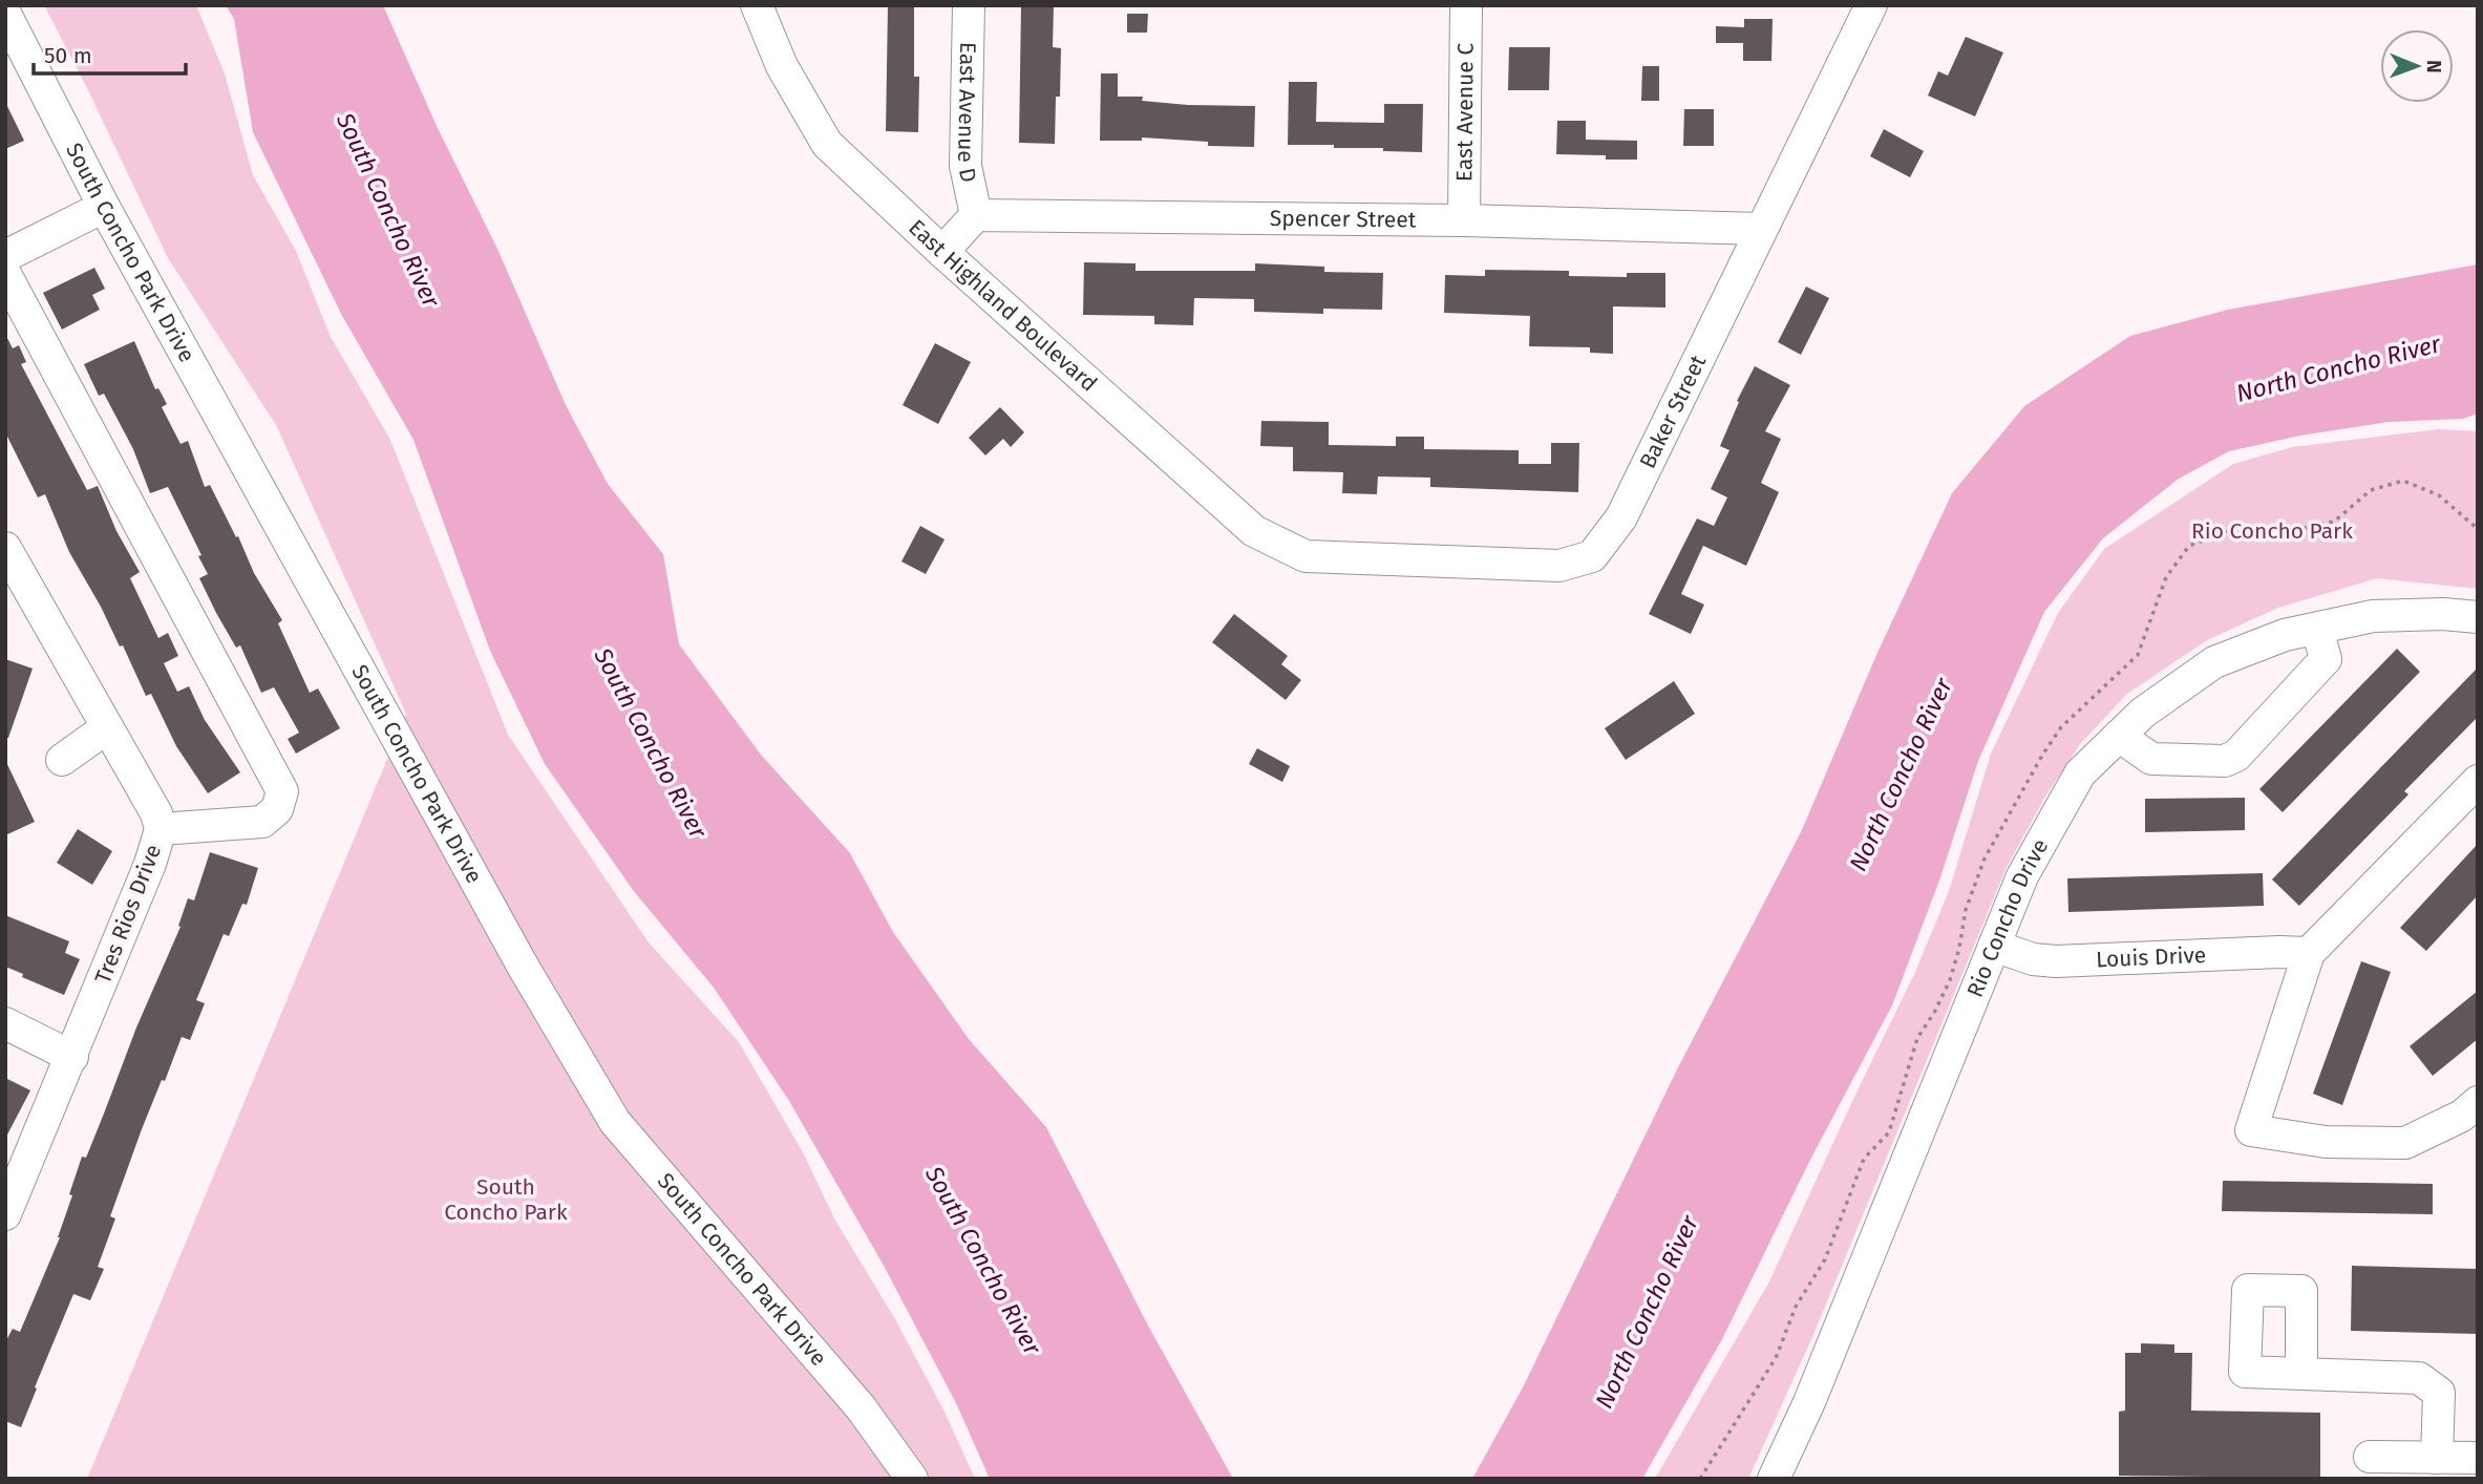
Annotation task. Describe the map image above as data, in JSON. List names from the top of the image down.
{
  "streets": {
    "street": [
      "East Avenue D",
      "East Avenue C",
      "Spencer Street",
      "South Concho Park Drive",
      "East Highland Boulevard",
      "Baker Street",
      "Tres Rios Drive",
      "Rio Concho Drive",
      "Louis Drive"
    ]
  },
  "crossings": [
    ["East Avenue D", "Spencer Street"],
    ["East Avenue C", "Spencer Street"],
    ["Spencer Street", "Baker Street"],
    ["East Highland Boulevard", "Baker Street"],
    ["Rio Concho Drive", "Louis Drive"]
  ],
  "water": ["South Concho River", "North Concho River"],
  "parks": ["Rio Concho Park", "South Concho Park"],
  "scale_bar": "50 m",
  "north": "right"
}
